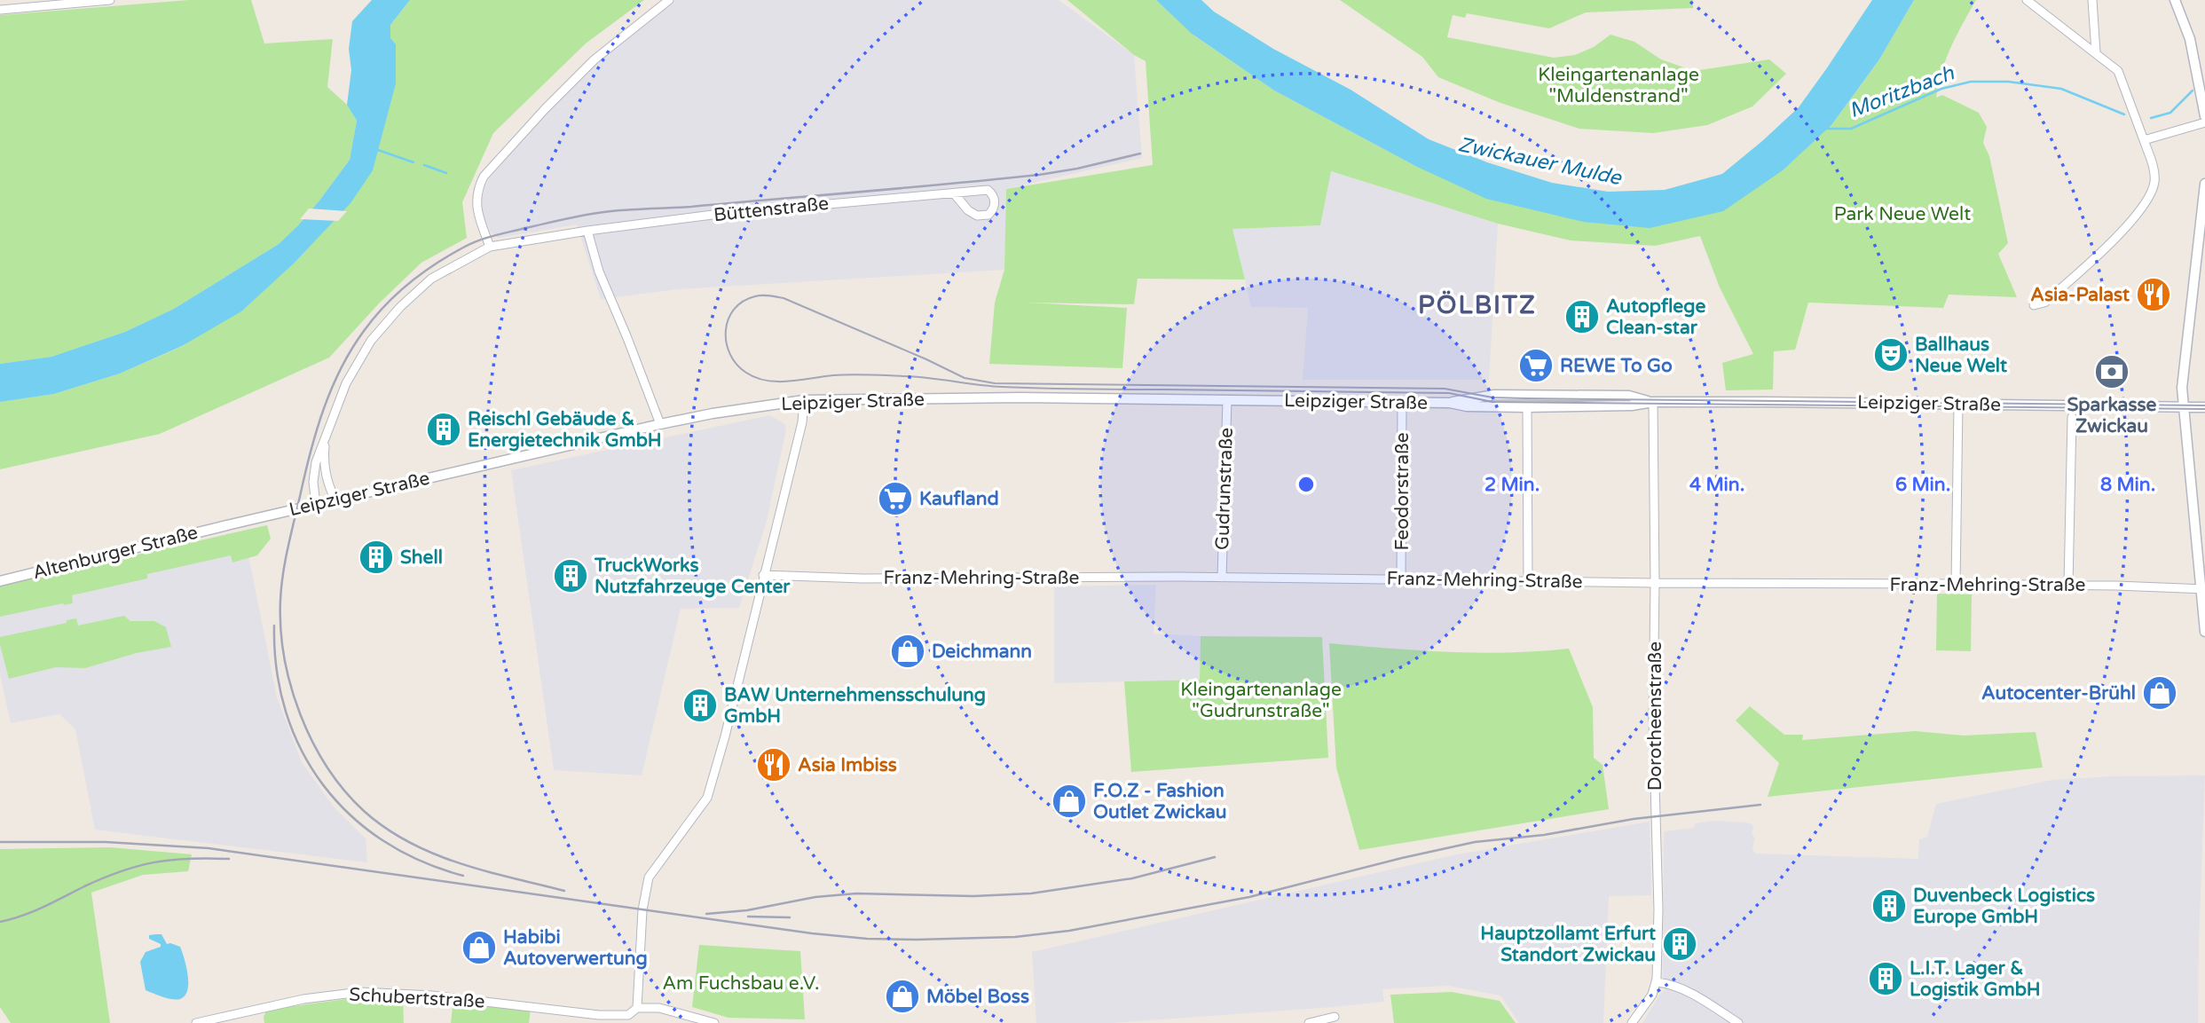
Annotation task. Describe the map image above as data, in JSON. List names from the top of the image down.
{
  "streets": {
    "street": [
      "Büttenstraße",
      "Leipziger Straße",
      "Gudrunstraße",
      "Feodorstraße",
      "Altenburger Straße",
      "Franz-Mehring-Straße",
      "Dorotheenstraße",
      "Schubertstraße"
    ]
  },
  "crossings": [
    ["Büttenstraße", "Leipziger Straße"],
    ["Leipziger Straße", "Gudrunstraße"],
    ["Leipziger Straße", "Feodorstraße"],
    ["Leipziger Straße", "Altenburger Straße"],
    ["Leipziger Straße", "Dorotheenstraße"],
    ["Gudrunstraße", "Franz-Mehring-Straße"],
    ["Feodorstraße", "Franz-Mehring-Straße"],
    ["Franz-Mehring-Straße", "Dorotheenstraße"]
  ],
  "districts": ["PÖLBITZ"],
  "water": ["Moritzbach", "Zwickauer Mulde"],
  "parks": [
    "Kleingartenanlage \"Muldenstrand\"",
    "Park Neue Welt",
    "Kleingartenanlage \"Gudrunstraße\"",
    "Am Fuchsbau e.V."
  ],
  "places": {
    "restaurant": ["Asia-Palast", "Asia Imbiss"],
    "building": [
      "Autopflege Clean-star",
      "Reischl Gebäude & Energietechnik GmbH",
      "Shell",
      "TruckWorks Nutzfahrzeuge Center",
      "BAW Unternehmensschulung GmbH",
      "Duvenbeck Logistics Europe GmbH",
      "Hauptzollamt Erfurt Standort Zwickau",
      "L.I.T. Lager & Logistik GmbH"
    ],
    "theatre": ["Ballhaus Neue Welt"],
    "supermarket": ["REWE To Go", "Kaufland"],
    "bank": ["Sparkasse Zwickau"],
    "shop": [
      "Deichmann",
      "Autocenter-Brühl",
      "F.O.Z - Fashion Outlet Zwickau",
      "Habibi Autoverwertung",
      "Möbel Boss"
    ]
  },
  "rings": [
    "2 Min.",
    "4 Min.",
    "6 Min.",
    "8 Min."
  ]
}
